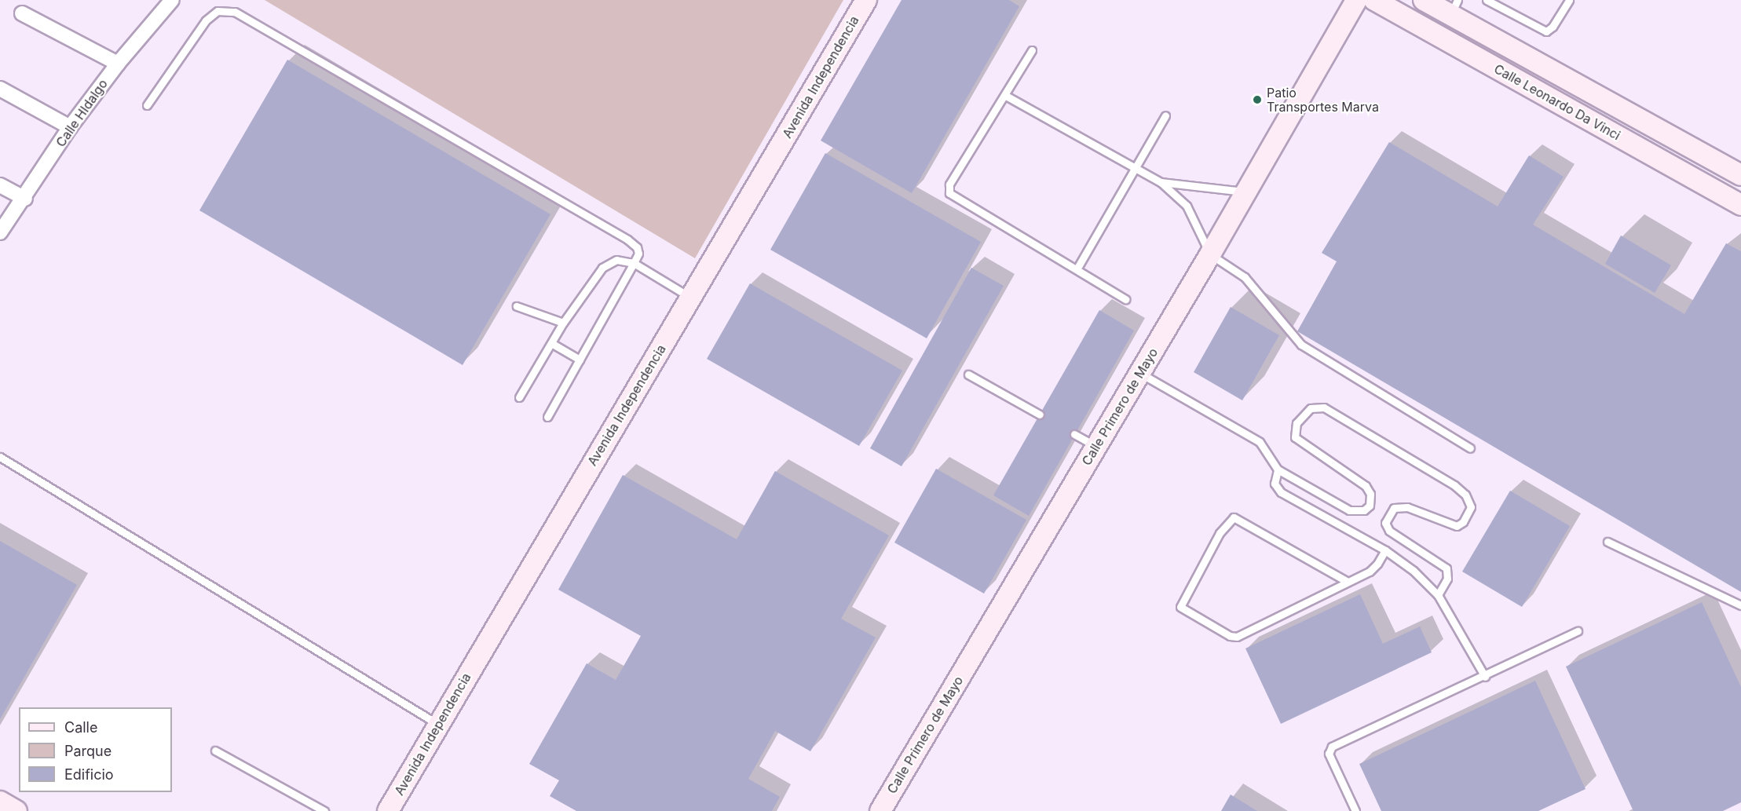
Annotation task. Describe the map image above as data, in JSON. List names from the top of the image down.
{
  "streets": {
    "main road": ["Avenida Independencia", "Calle Leonardo Da Vinci", "Calle Primero de Mayo"],
    "street": ["Calle HIdalgo"]
  },
  "places": ["Patio Transportes Marva"],
  "legend": ["Calle", "Parque", "Edificio"]
}
